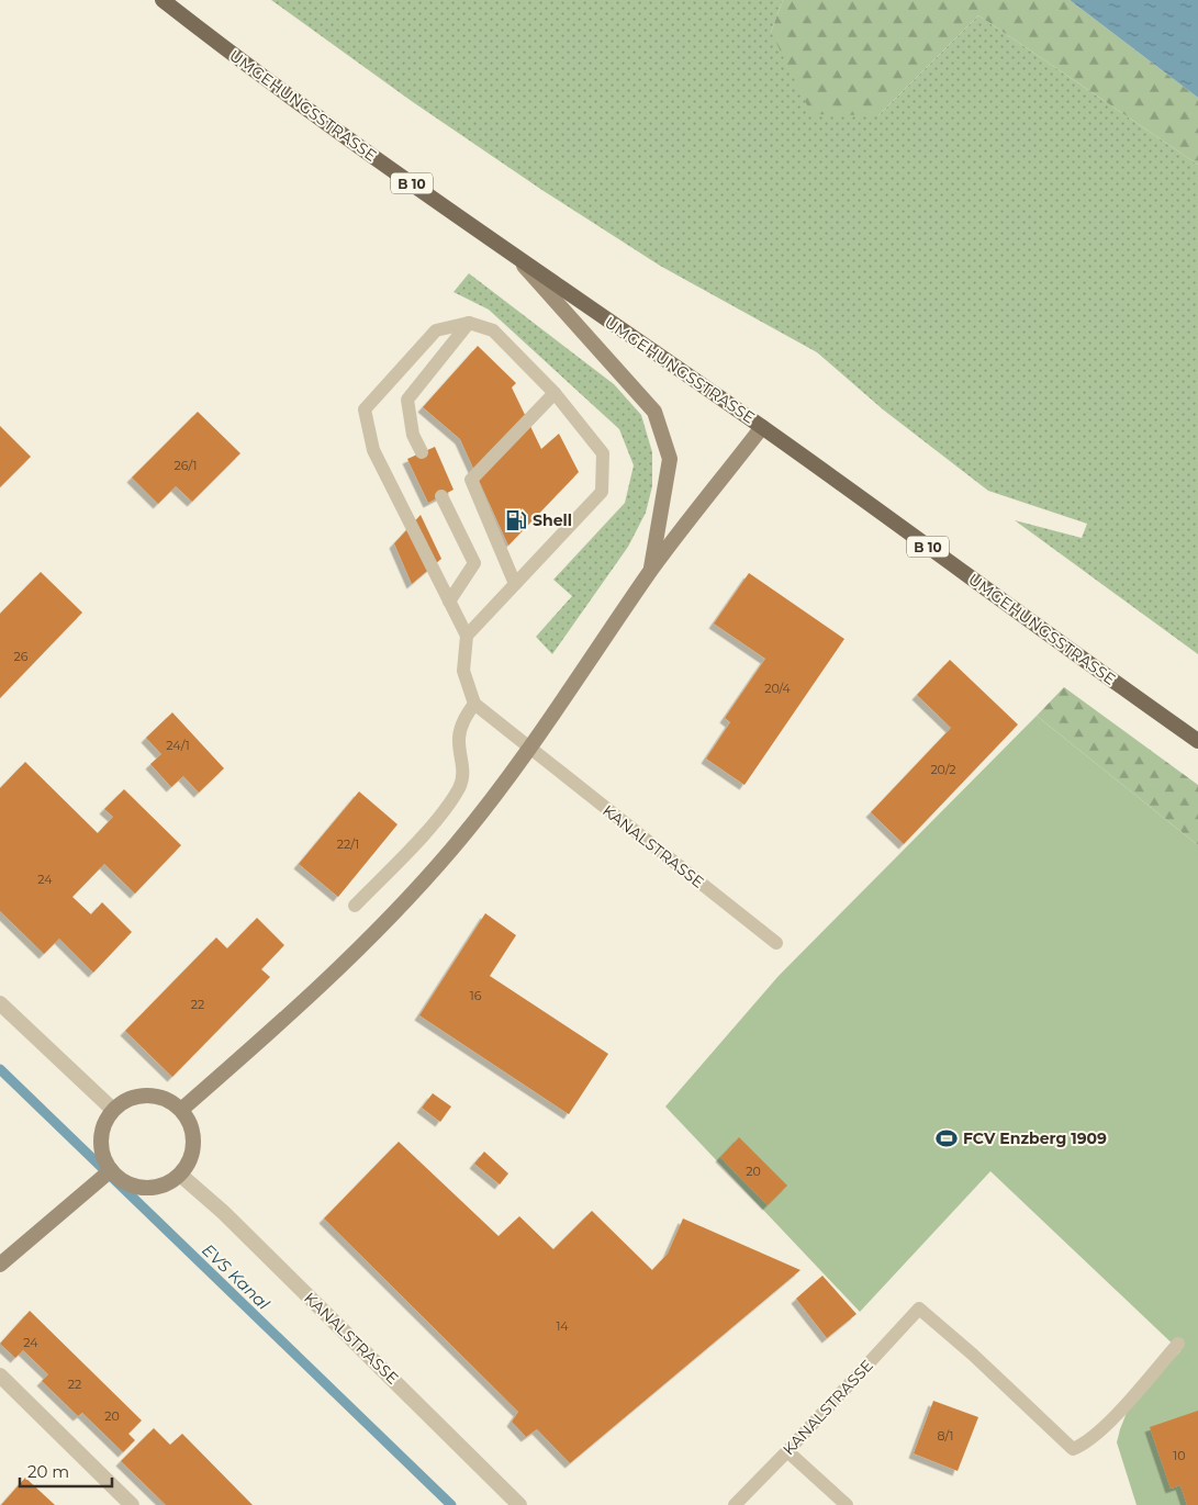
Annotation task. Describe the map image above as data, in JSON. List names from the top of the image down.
{
  "streets": {
    "main road": ["UMGEHUNGSSTRASSE", "B 10"],
    "street": ["KANALSTRASSE"]
  },
  "water": ["EVS Kanal"],
  "places": {
    "fuel station": ["Shell"],
    "sports": ["FCV Enzberg 1909"]
  },
  "house_numbers": [
    "26/1",
    "26",
    "20/4",
    "24/1",
    "20/2",
    "22/1",
    "24",
    "16",
    "22",
    "20",
    "14",
    "24",
    "22",
    "20",
    "8/1",
    "10"
  ],
  "scale_bar": "20 m"
}
